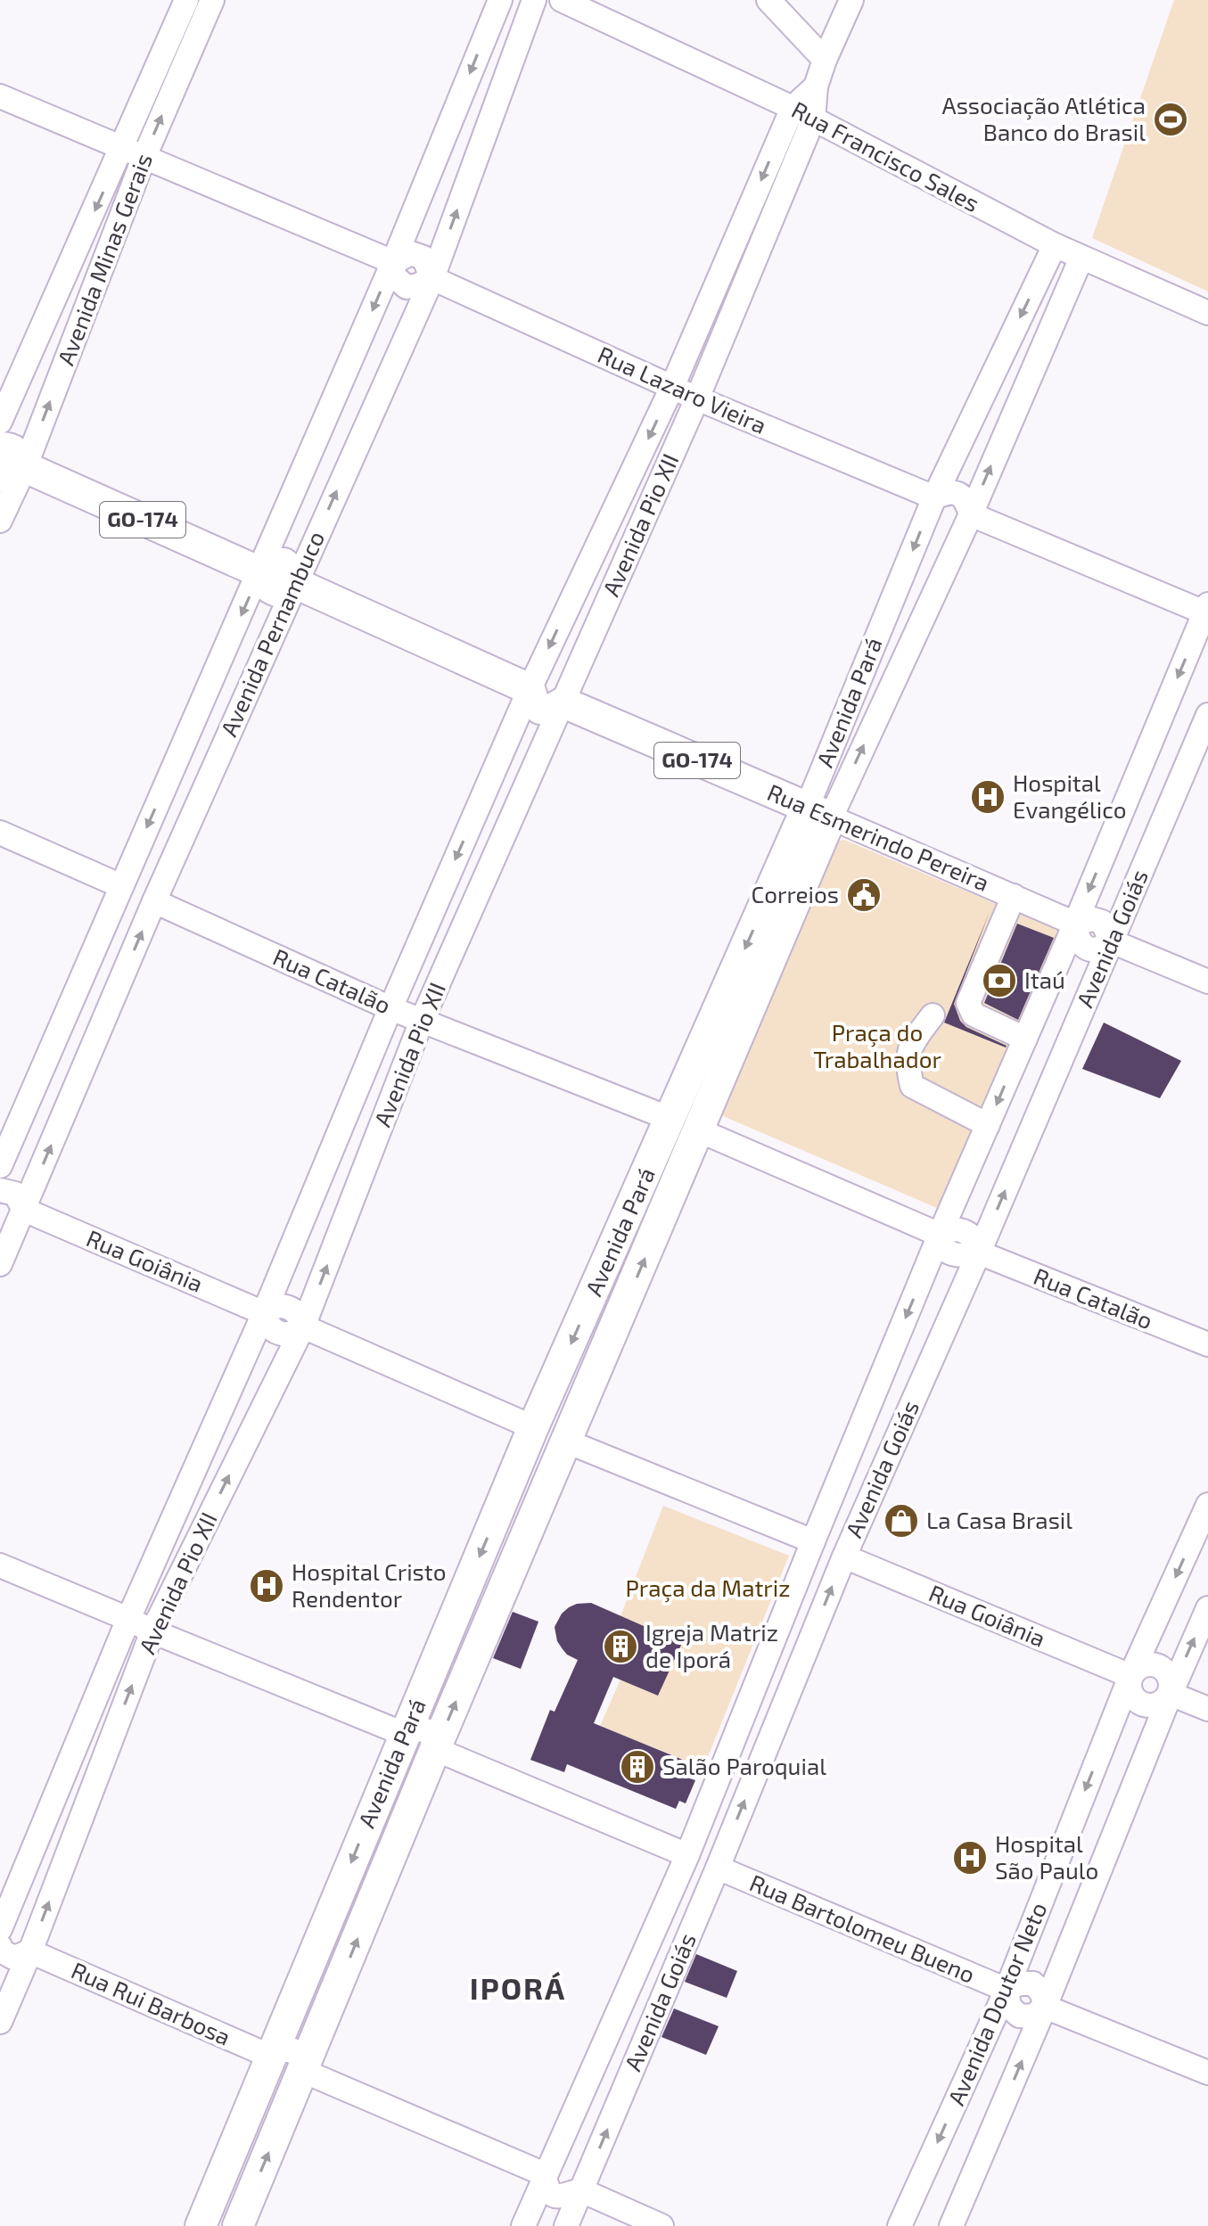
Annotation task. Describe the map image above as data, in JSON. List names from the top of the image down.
{
  "streets": {
    "main road": ["GO-174", "Avenida Pará", "Rua Esmerindo Pereira"],
    "street": [
      "Rua Francisco Sales",
      "Avenida Minas Gerais",
      "Rua Lazaro Vieira",
      "Avenida Pio XII",
      "Avenida Pernambuco",
      "Avenida Goiás",
      "Rua Catalão",
      "Rua Goiânia",
      "Rua Bartolomeu Bueno",
      "Rua Rui Barbosa",
      "Avenida Doutor Neto"
    ]
  },
  "crossings": [
    ["Rua Francisco Sales", "Avenida Pio XII"],
    ["Rua Francisco Sales", "Avenida Pará"],
    ["Avenida Minas Gerais", "Rua Lazaro Vieira"],
    ["Avenida Minas Gerais", "Rua Esmerindo Pereira"],
    ["Rua Lazaro Vieira", "Avenida Pio XII"],
    ["Rua Lazaro Vieira", "Avenida Pernambuco"],
    ["Rua Lazaro Vieira", "Avenida Pará"],
    ["Avenida Pio XII", "Rua Esmerindo Pereira"],
    ["Avenida Pio XII", "Rua Catalão"],
    ["Avenida Pio XII", "Rua Goiânia"],
    ["Avenida Pio XII", "Rua Bartolomeu Bueno"],
    ["Avenida Pio XII", "Rua Rui Barbosa"],
    ["Avenida Pernambuco", "Rua Esmerindo Pereira"],
    ["Avenida Pernambuco", "Rua Catalão"],
    ["Avenida Pernambuco", "Rua Goiânia"],
    ["Avenida Pará", "Rua Esmerindo Pereira"],
    ["Avenida Pará", "Rua Catalão"],
    ["Avenida Pará", "Rua Goiânia"],
    ["Avenida Pará", "Rua Bartolomeu Bueno"],
    ["Avenida Pará", "Rua Rui Barbosa"],
    ["Rua Esmerindo Pereira", "Avenida Goiás"],
    ["Avenida Goiás", "Rua Catalão"],
    ["Avenida Goiás", "Rua Goiânia"],
    ["Avenida Goiás", "Rua Bartolomeu Bueno"],
    ["Avenida Goiás", "Rua Rui Barbosa"],
    ["Rua Goiânia", "Avenida Doutor Neto"],
    ["Rua Bartolomeu Bueno", "Avenida Doutor Neto"]
  ],
  "districts": ["IPORÁ"],
  "parks": ["Praça do Trabalhador", "Praça da Matriz"],
  "places": {
    "sports": ["Associação Atlética Banco do Brasil"],
    "hospital": ["Hospital Evangélico", "Hospital Cristo Rendentor", "Hospital São Paulo"],
    "public building": ["Correios"],
    "bank": ["Itaú"],
    "shop": ["La Casa Brasil"],
    "building": ["Igreja Matriz de Iporá", "Salão Paroquial"]
  }
}
